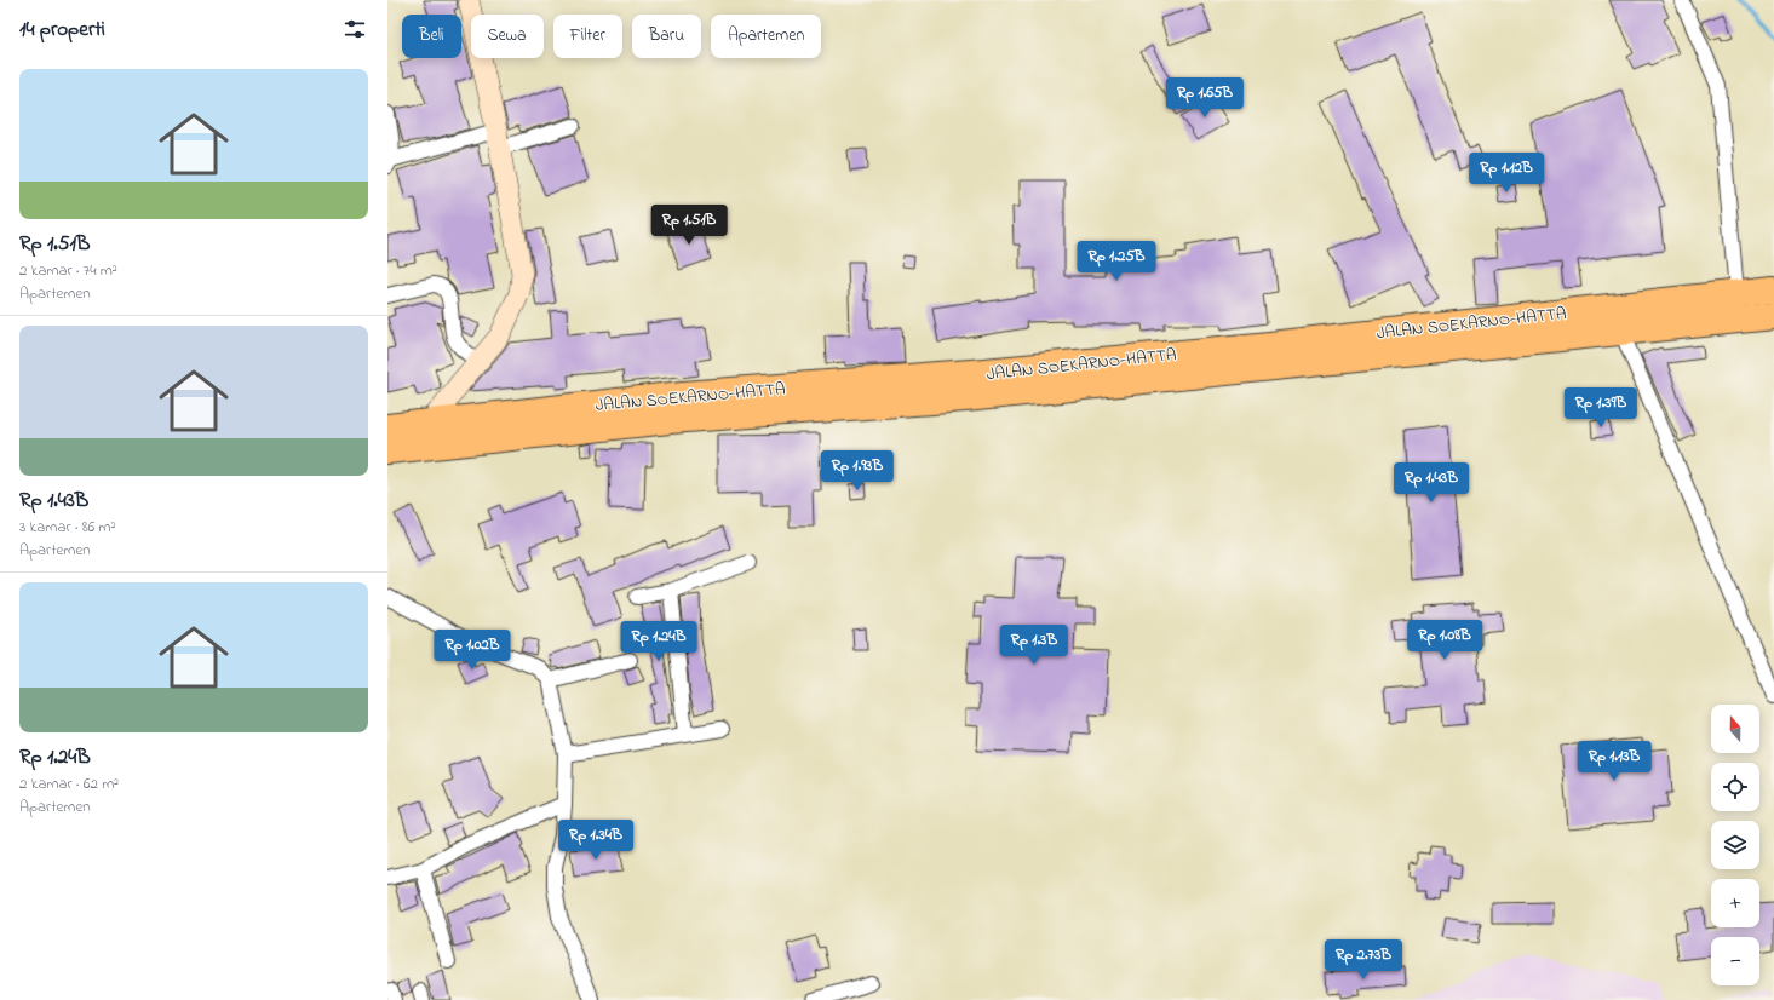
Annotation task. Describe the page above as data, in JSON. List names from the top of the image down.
{
  "streets": {
    "highway": ["JALAN SOEKARNO-HATTA"]
  },
  "north": "top",
  "page": {
    "heading": "14 properti",
    "chip": [
      "Beli",
      "Sewa",
      "Filter",
      "Baru",
      "Apartemen"
    ],
    "list": [
      {
        "name": "Rp 1.51B",
        "note": "2 kamar · 74 m² · Apartemen"
      },
      {
        "name": "Rp 1.43B",
        "note": "3 kamar · 86 m² · Apartemen"
      },
      {
        "name": "Rp 1.24B",
        "note": "2 kamar · 62 m² · Apartemen"
      }
    ],
    "price": [
      "Rp 1.65B",
      "Rp 1.12B",
      "Rp 1.51B",
      "Rp 1.25B",
      "Rp 1.39B",
      "Rp 1.93B",
      "Rp 1.43B",
      "Rp 1.08B",
      "Rp 1.24B",
      "Rp 1.3B",
      "Rp 1.02B",
      "Rp 1.13B",
      "Rp 1.34B",
      "Rp 2.73B"
    ],
    "map_buttons": ["+", "−"]
  }
}
